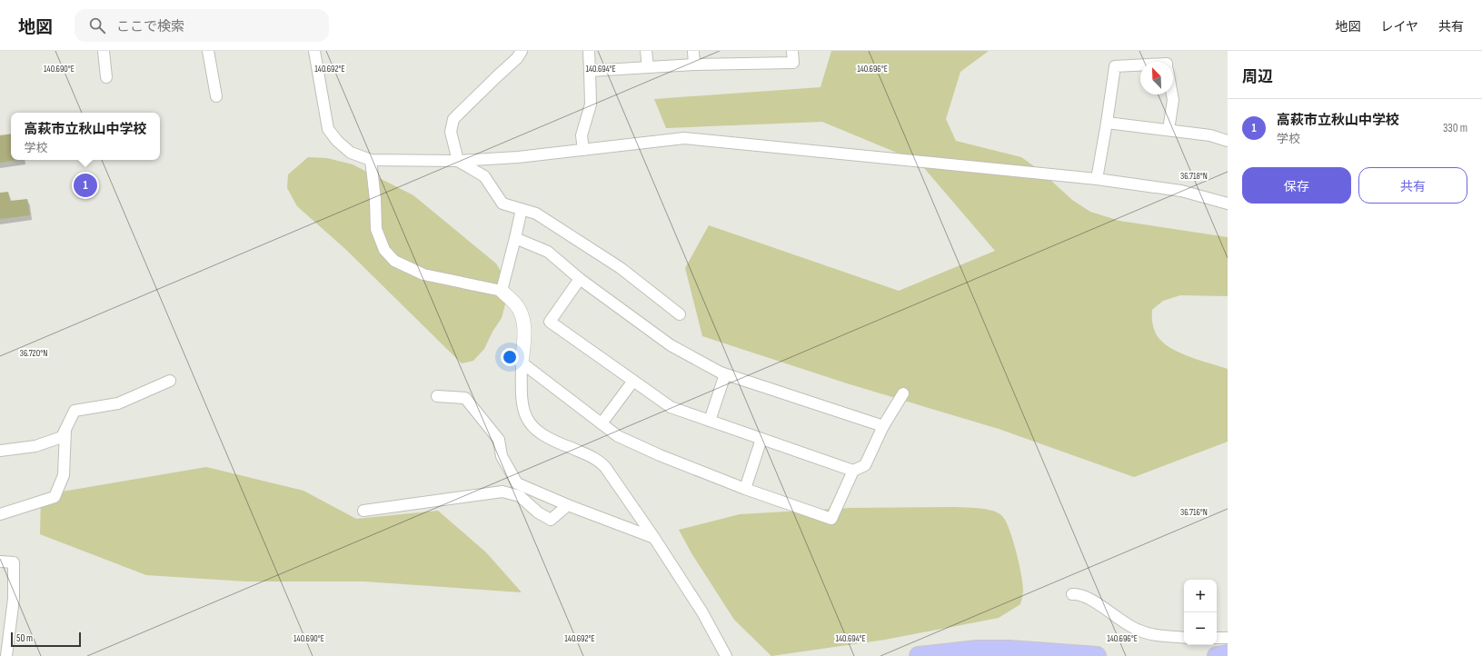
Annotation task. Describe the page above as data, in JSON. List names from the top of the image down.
{
  "scale_bar": "50 m",
  "north": "top left",
  "page": {
    "header": "地図",
    "search": "ここで検索",
    "nav": ["地図", "レイヤ", "共有"],
    "heading": "周辺",
    "list": [
      {
        "mark": "1",
        "name": "高萩市立秋山中学校",
        "note": "学校",
        "value": "330 m"
      }
    ],
    "popup": ["高萩市立秋山中学校", "学校"],
    "buttons": ["保存", "共有"],
    "pins": "1",
    "map_buttons": ["+", "−"],
    "scale": "50 m"
  },
  "coordinates": [
    "140.690°E",
    "140.692°E",
    "140.694°E",
    "140.696°E",
    "36.718°N",
    "36.720°N",
    "36.716°N"
  ]
}
